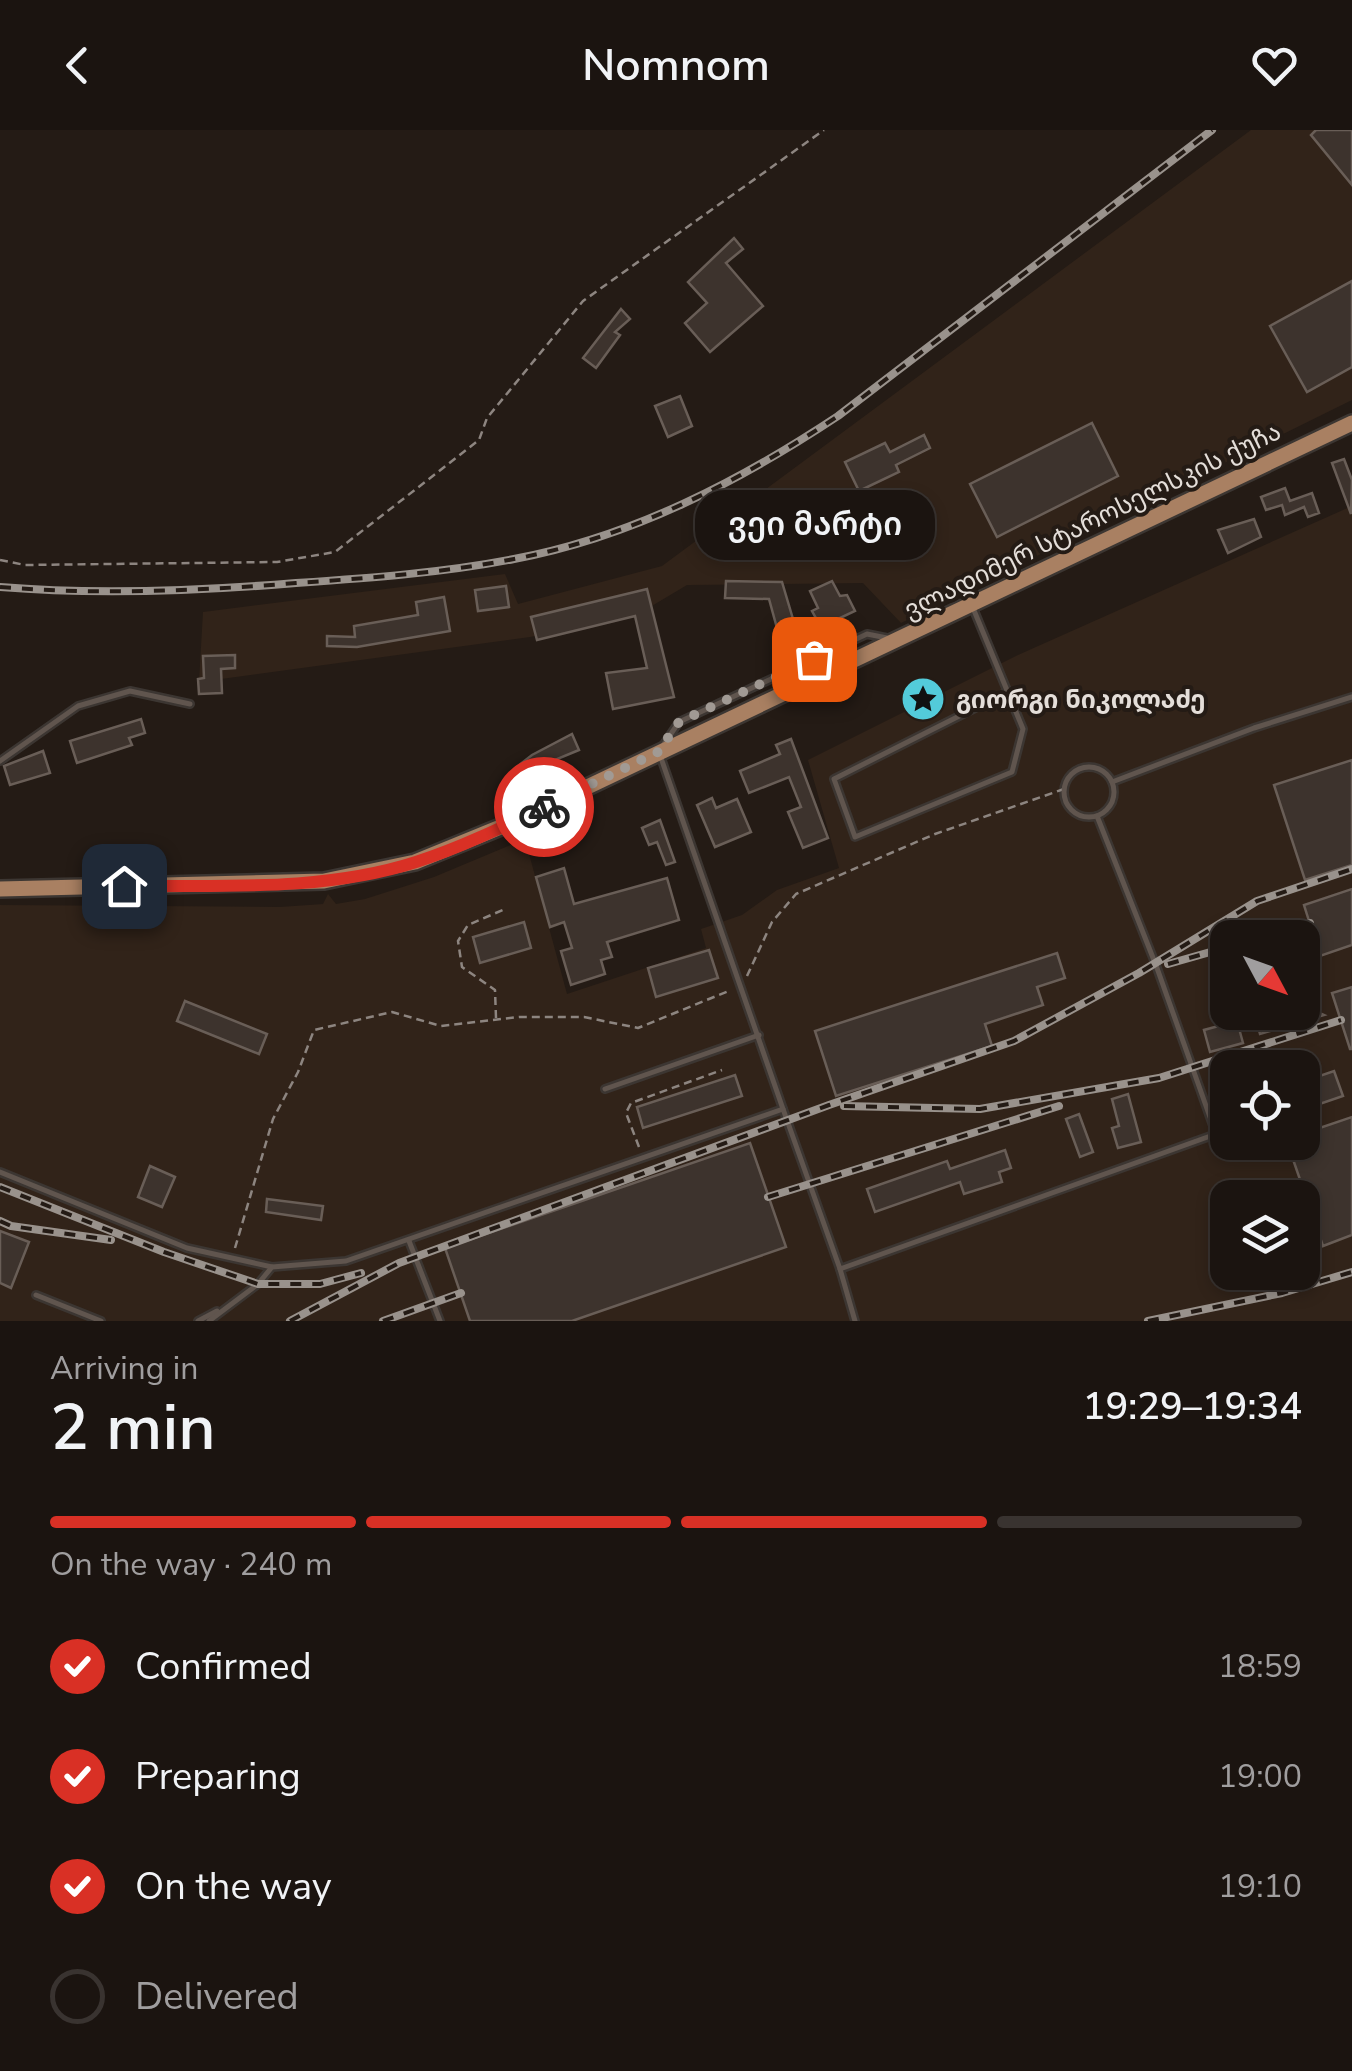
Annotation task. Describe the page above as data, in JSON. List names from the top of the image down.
{
  "streets": {
    "main road": ["ვლადიმერ სტაროსელსკის ქუჩა"]
  },
  "places": {
    "other": ["ვეი მარტი"],
    "place": ["გიორგი ნიკოლაძე"]
  },
  "north": "bottom right",
  "page": {
    "header": "Nomnom",
    "bubble": "ვეი მარტი",
    "heading": ["2 min", "Arriving in", "19:29–19:34"],
    "bar": "On the way · 240 m",
    "list": [
      ["Confirmed", "18:59"],
      ["Preparing", "19:00"],
      ["On the way", "19:10"],
      "Delivered"
    ]
  }
}
